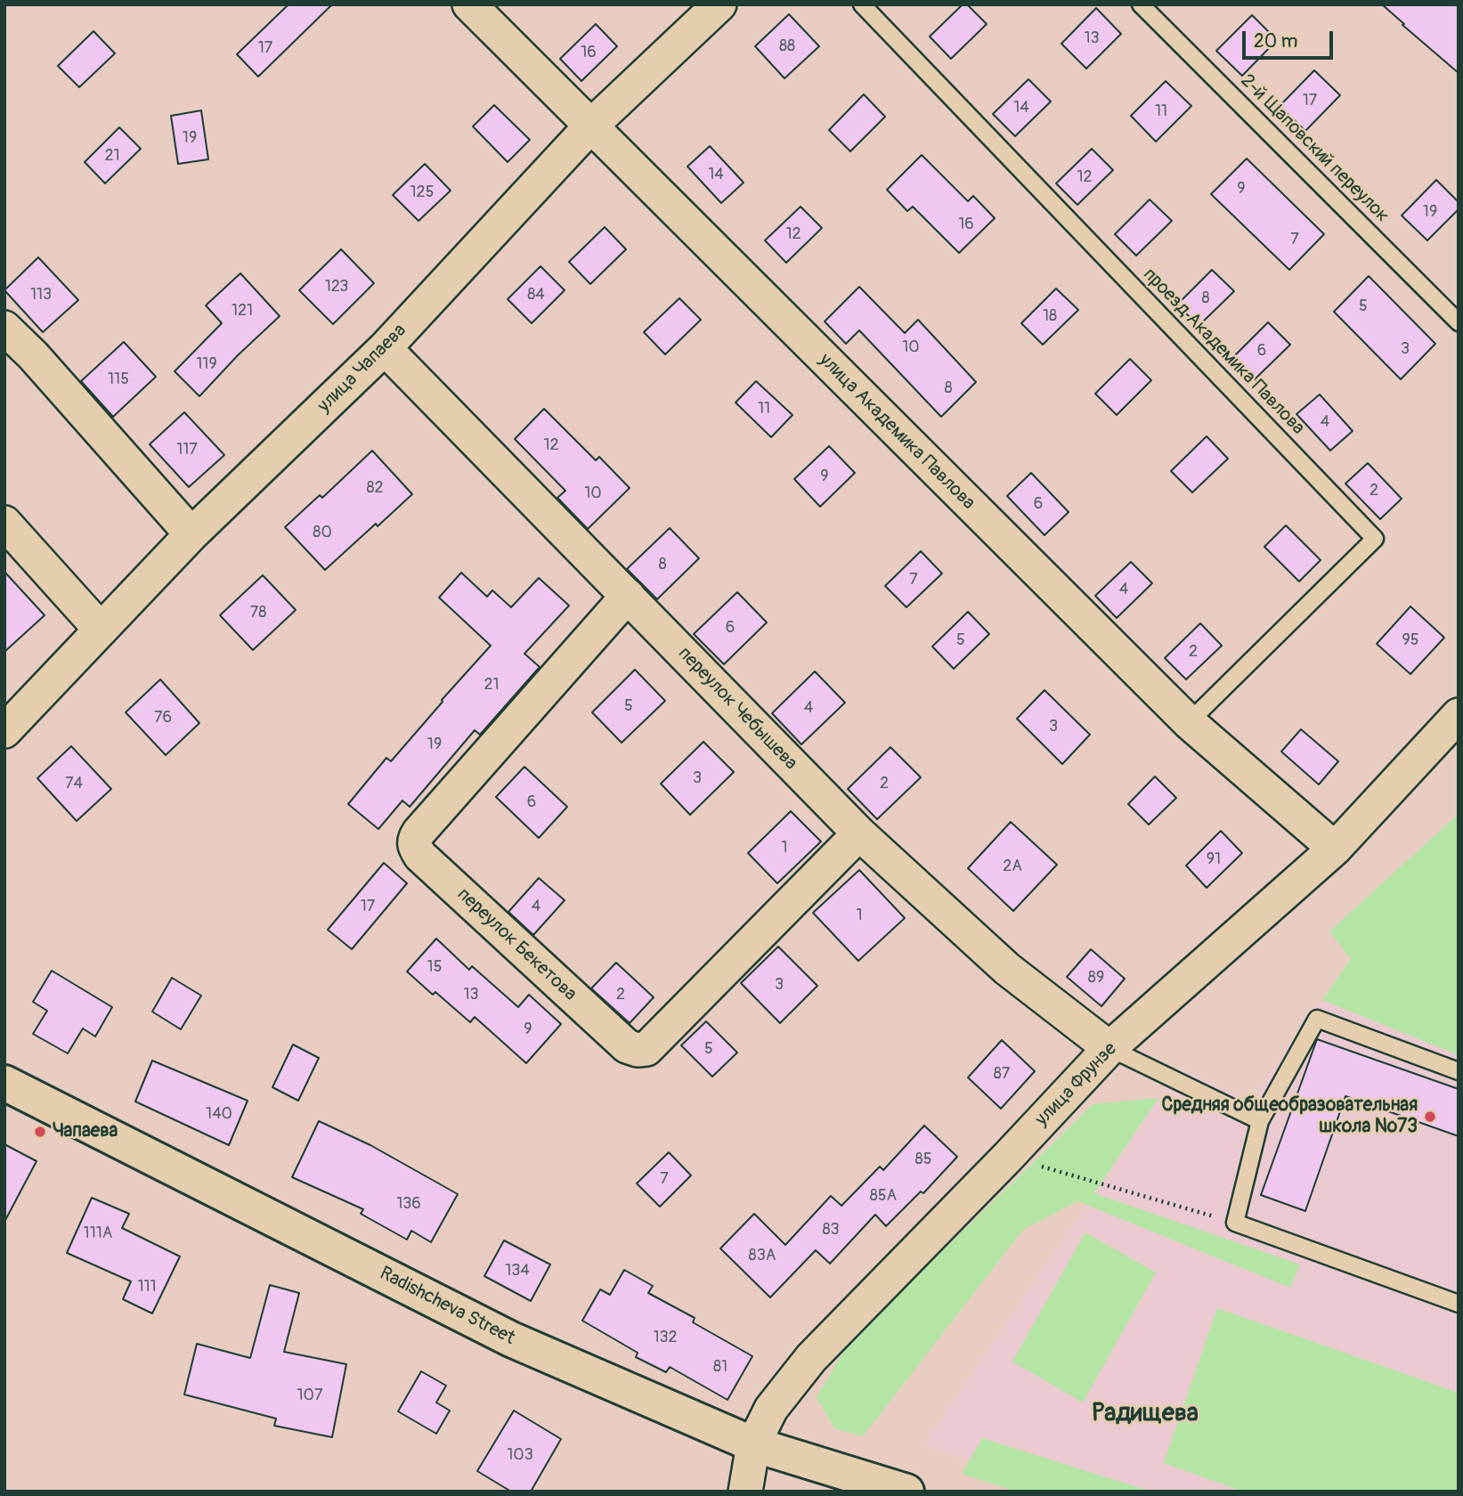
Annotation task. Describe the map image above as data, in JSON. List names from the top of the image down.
{
  "streets": {
    "main road": ["Radishcheva Street"],
    "street": [
      "улица Чапаева",
      "улица Академика Павлова",
      "переулок Чебышева",
      "переулок Бекетова",
      "улица Фрунзе"
    ],
    "lane": ["2-й Щаповский переулок", "проезд Академика Павлова"]
  },
  "crossings": [
    ["проезд Академика Павлова", "улица Академика Павлова"],
    ["улица Чапаева", "улица Академика Павлова"],
    ["улица Чапаева", "переулок Чебышева"],
    ["улица Академика Павлова", "улица Фрунзе"],
    ["переулок Чебышева", "переулок Бекетова"],
    ["переулок Чебышева", "улица Фрунзе"],
    ["улица Фрунзе", "Radishcheva Street"]
  ],
  "districts": ["Радищева"],
  "places": ["Средняя общеобразовательная школа №73", "Чапаева"],
  "house_numbers": [
    "13",
    "88",
    "17",
    "16",
    "17",
    "14",
    "11",
    "19",
    "21",
    "14",
    "12",
    "9",
    "125",
    "19",
    "16",
    "12",
    "7",
    "123",
    "113",
    "84",
    "8",
    "5",
    "121",
    "18",
    "10",
    "3",
    "6",
    "119",
    "115",
    "8",
    "11",
    "4",
    "12",
    "117",
    "9",
    "82",
    "2",
    "10",
    "6",
    "80",
    "8",
    "7",
    "4",
    "78",
    "6",
    "5",
    "95",
    "2",
    "21",
    "5",
    "4",
    "76",
    "3",
    "19",
    "3",
    "74",
    "2",
    "6",
    "1",
    "91",
    "2А",
    "17",
    "4",
    "1",
    "15",
    "89",
    "3",
    "13",
    "2",
    "9",
    "5",
    "87",
    "140",
    "85",
    "7",
    "85А",
    "136",
    "83",
    "111А",
    "83А",
    "134",
    "111",
    "132",
    "81",
    "107",
    "103"
  ],
  "scale_bar": "20 m"
}
